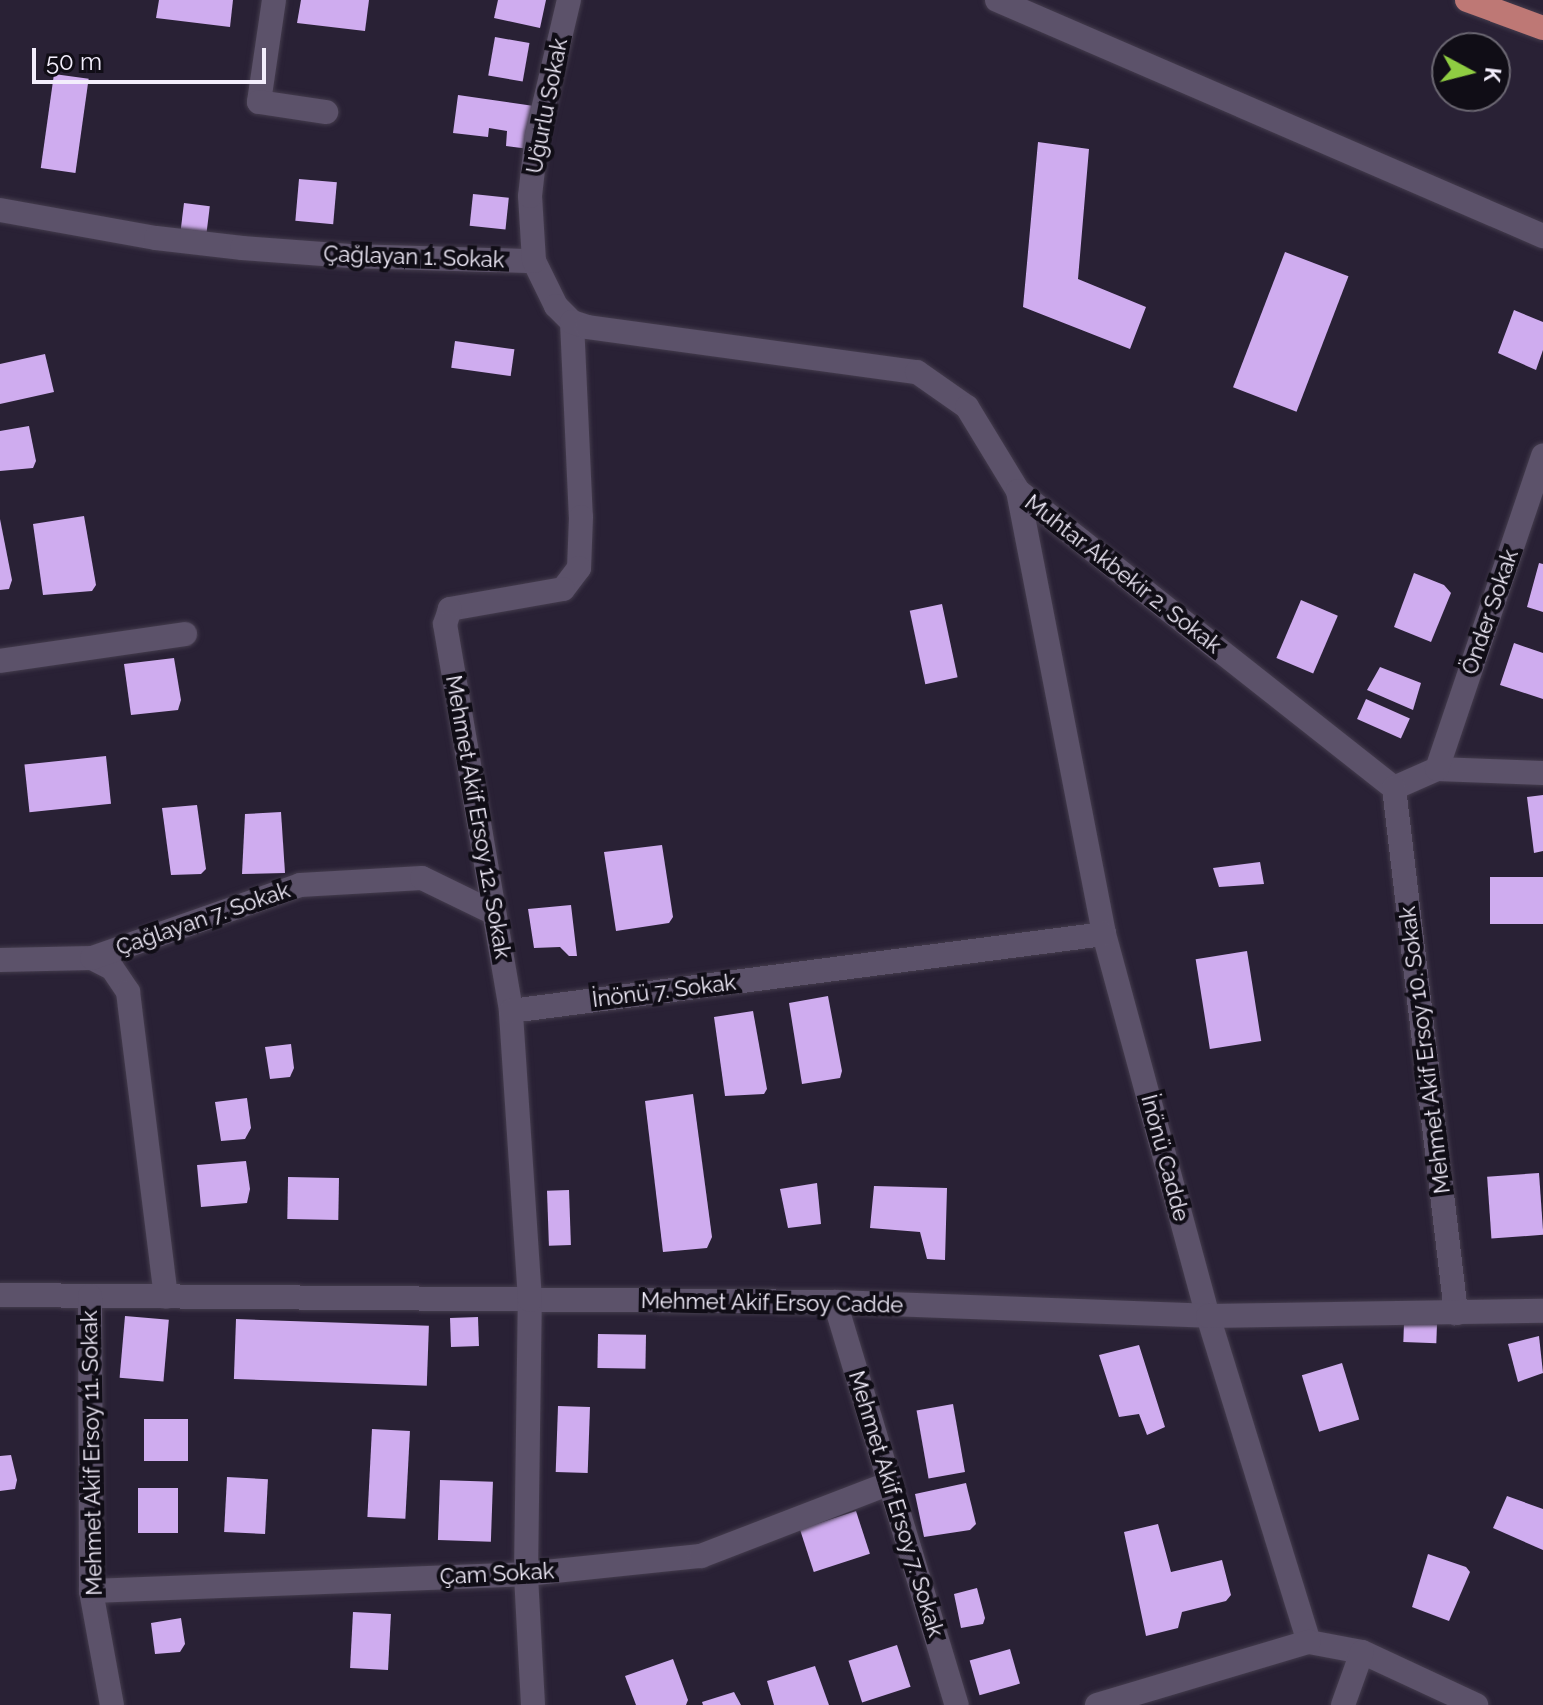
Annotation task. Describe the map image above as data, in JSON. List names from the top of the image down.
{
  "streets": {
    "street": [
      "Uğurlu Sokak",
      "Çağlayan 1. Sokak",
      "Muhtar Akbekir 2. Sokak",
      "Önder Sokak",
      "Mehmet Akif Ersoy 12. Sokak",
      "Çağlayan 7. Sokak",
      "İnönü 7. Sokak",
      "Mehmet Akif Ersoy 10. Sokak",
      "İnönü Cadde",
      "Mehmet Akif Ersoy Cadde",
      "Mehmet Akif Ersoy 11. Sokak",
      "Mehmet Akif Ersoy 7. Sokak",
      "Çam Sokak"
    ]
  },
  "crossings": [
    ["Uğurlu Sokak", "Çağlayan 1. Sokak"],
    ["Çağlayan 1. Sokak", "Muhtar Akbekir 2. Sokak"],
    ["Çağlayan 1. Sokak", "Mehmet Akif Ersoy 12. Sokak"],
    ["Muhtar Akbekir 2. Sokak", "Mehmet Akif Ersoy 12. Sokak"],
    ["Muhtar Akbekir 2. Sokak", "Mehmet Akif Ersoy 10. Sokak"],
    ["Muhtar Akbekir 2. Sokak", "İnönü Cadde"],
    ["Mehmet Akif Ersoy 12. Sokak", "Çağlayan 7. Sokak"],
    ["Mehmet Akif Ersoy 12. Sokak", "İnönü 7. Sokak"],
    ["İnönü 7. Sokak", "İnönü Cadde"],
    ["Mehmet Akif Ersoy 10. Sokak", "Mehmet Akif Ersoy Cadde"],
    ["İnönü Cadde", "Mehmet Akif Ersoy Cadde"],
    ["Mehmet Akif Ersoy Cadde", "Mehmet Akif Ersoy 11. Sokak"],
    ["Mehmet Akif Ersoy Cadde", "Mehmet Akif Ersoy 7. Sokak"],
    ["Mehmet Akif Ersoy 11. Sokak", "Çam Sokak"],
    ["Mehmet Akif Ersoy 7. Sokak", "Çam Sokak"]
  ],
  "scale_bar": "50 m",
  "north": "right"
}
